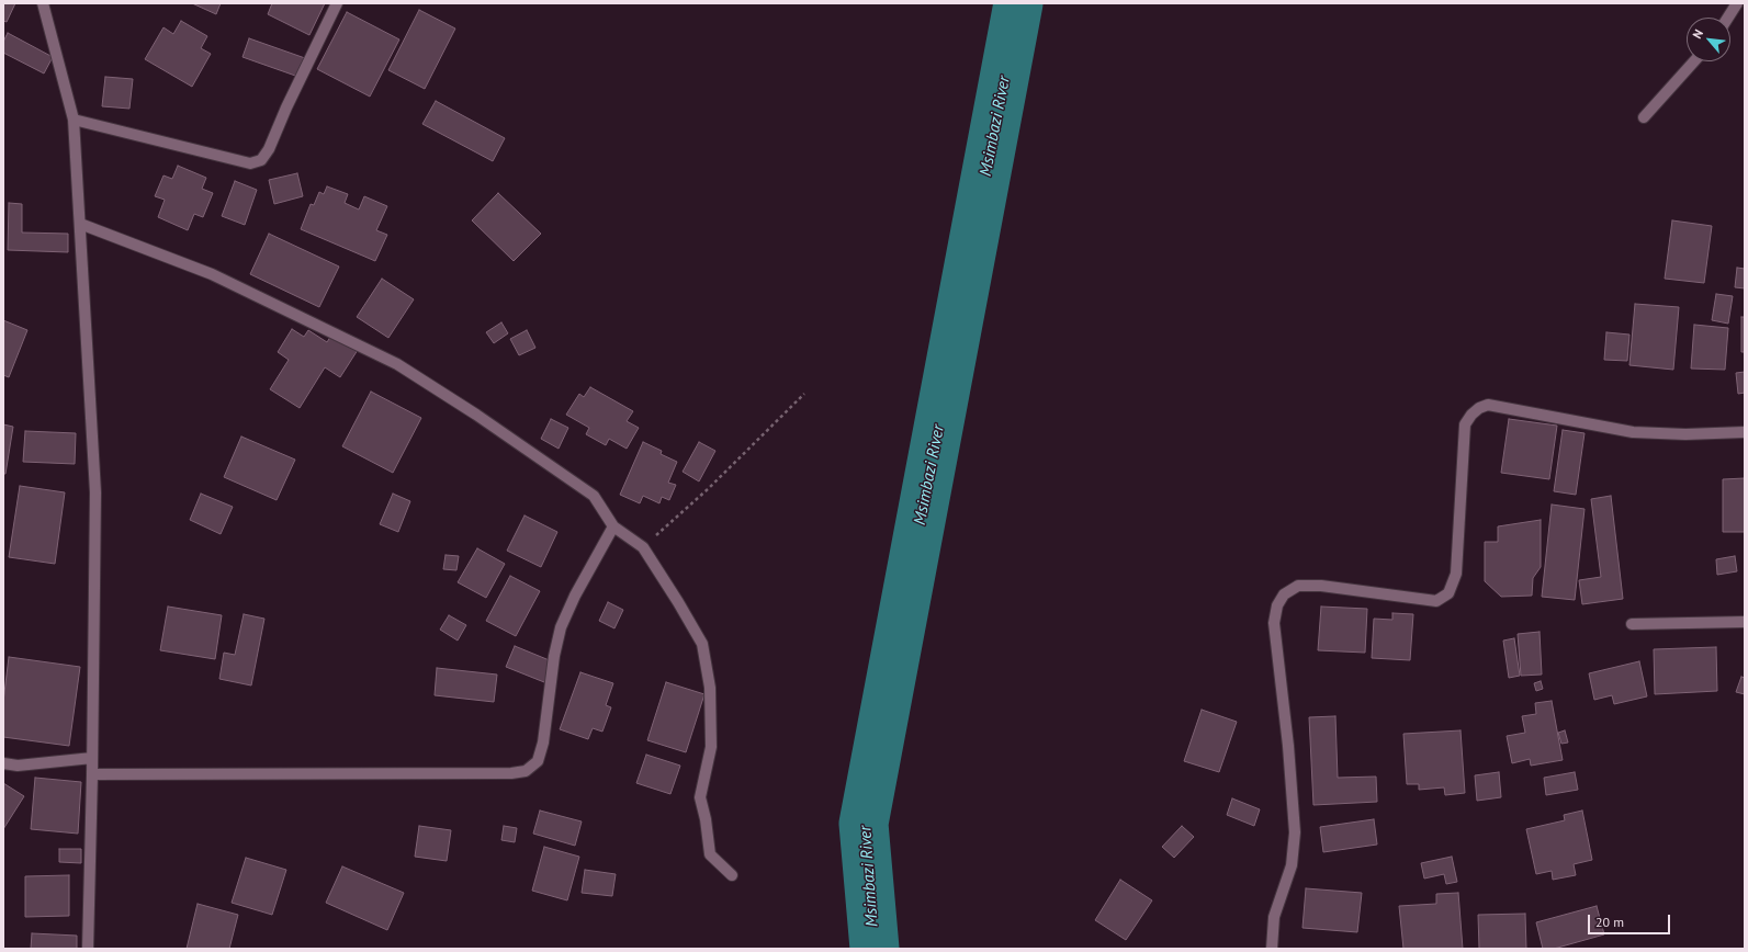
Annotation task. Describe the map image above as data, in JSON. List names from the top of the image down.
{
  "water": ["Msimbazi River"],
  "scale_bar": "20 m",
  "north": "top left"
}
